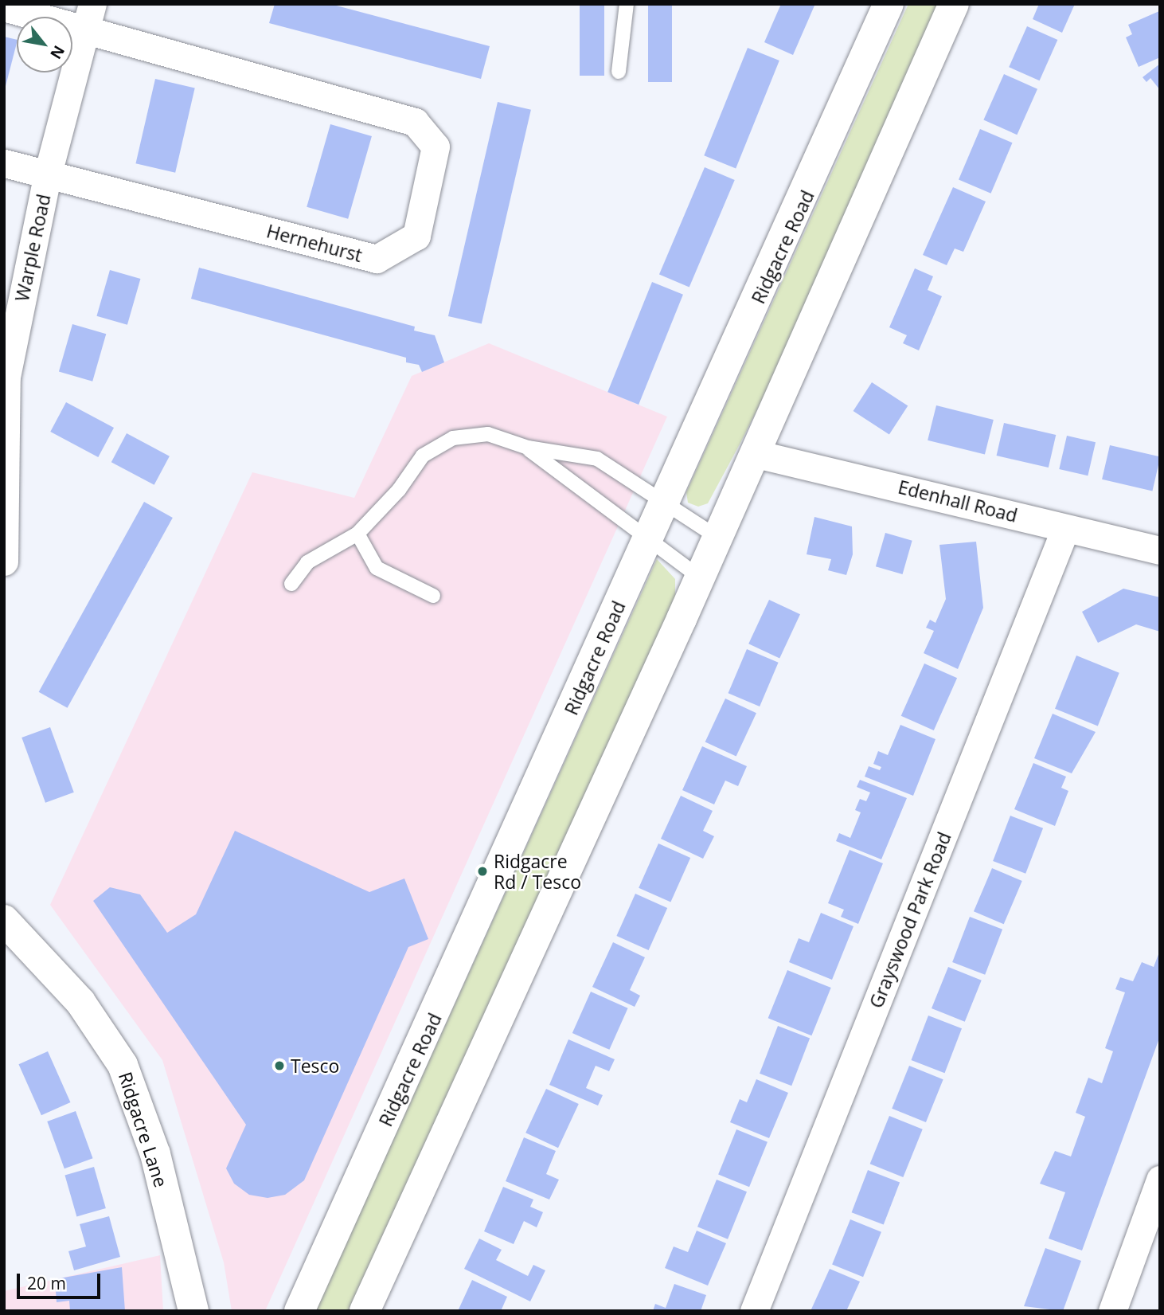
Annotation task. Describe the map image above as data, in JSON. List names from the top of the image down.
{
  "streets": {
    "street": [
      "Hernehurst",
      "Ridgacre Road",
      "Warple Road",
      "Edenhall Road",
      "Grayswood Park Road",
      "Ridgacre Lane"
    ]
  },
  "crossings": [
    ["Hernehurst", "Warple Road"],
    ["Edenhall Road", "Grayswood Park Road"]
  ],
  "places": ["Ridgacre Rd / Tesco", "Tesco"],
  "scale_bar": "20 m",
  "north": "bottom right"
}
